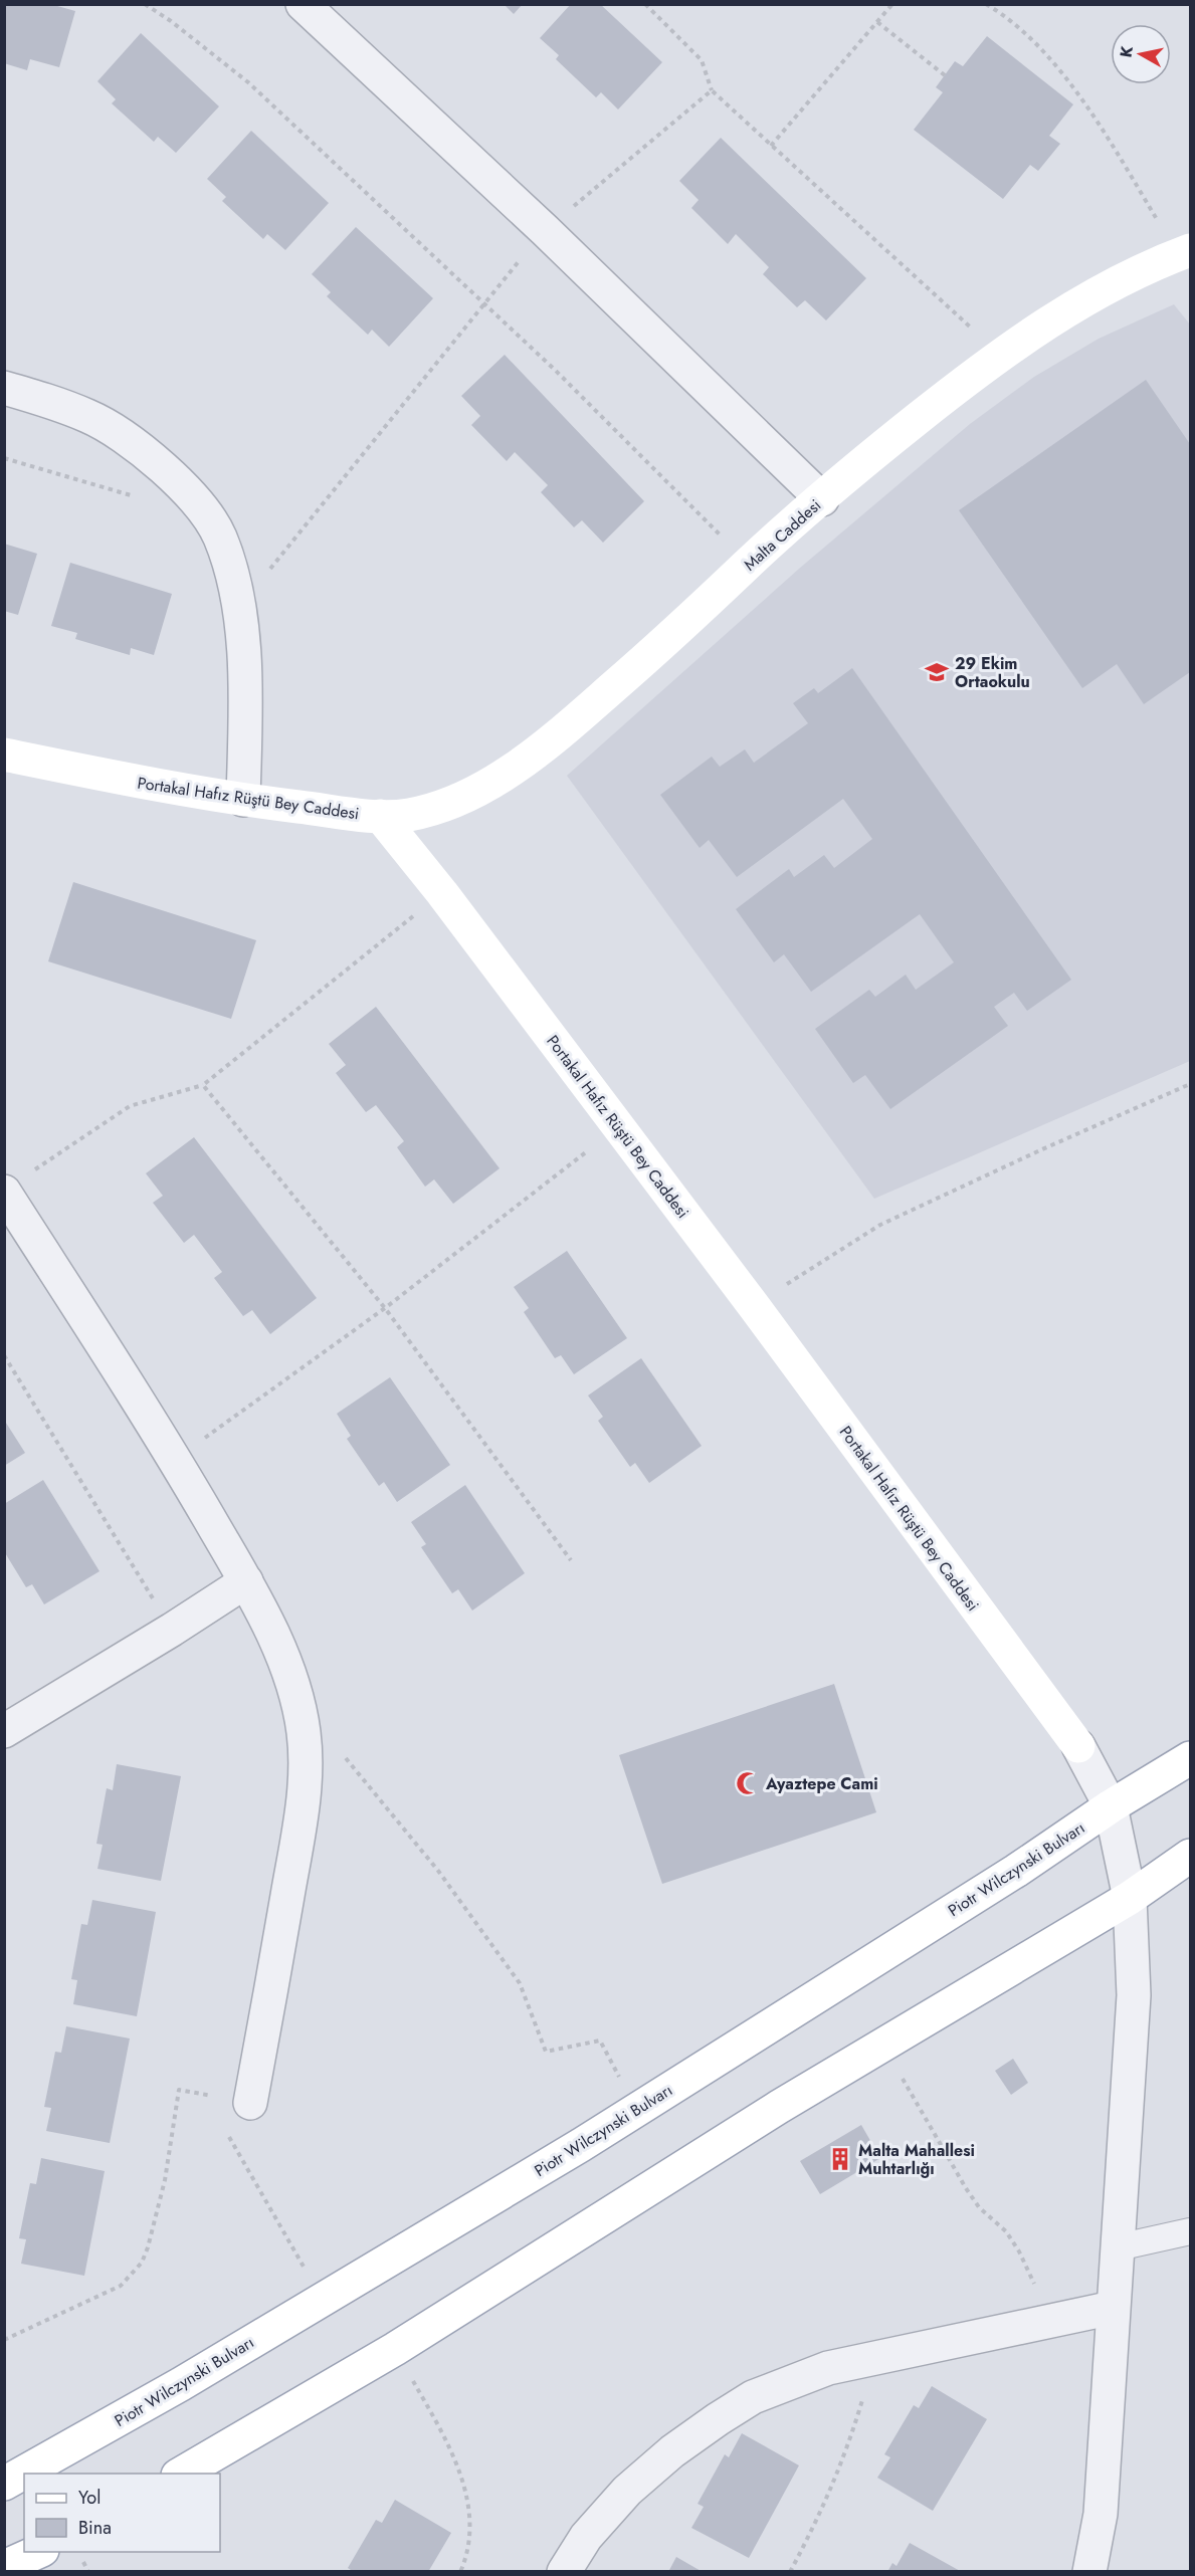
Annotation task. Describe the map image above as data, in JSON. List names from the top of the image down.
{
  "streets": {
    "main road": ["Malta Caddesi", "Portakal Hafız Rüştü Bey Caddesi", "Piotr Wilczynski Bulvarı"]
  },
  "crossings": [
    ["Malta Caddesi", "Portakal Hafız Rüştü Bey Caddesi"]
  ],
  "places": {
    "school or university": ["29 Ekim Ortaokulu"],
    "mosque": ["Ayaztepe Cami"],
    "building": ["Malta Mahallesi Muhtarlığı"]
  },
  "legend": ["Yol", "Bina"],
  "north": "left"
}
